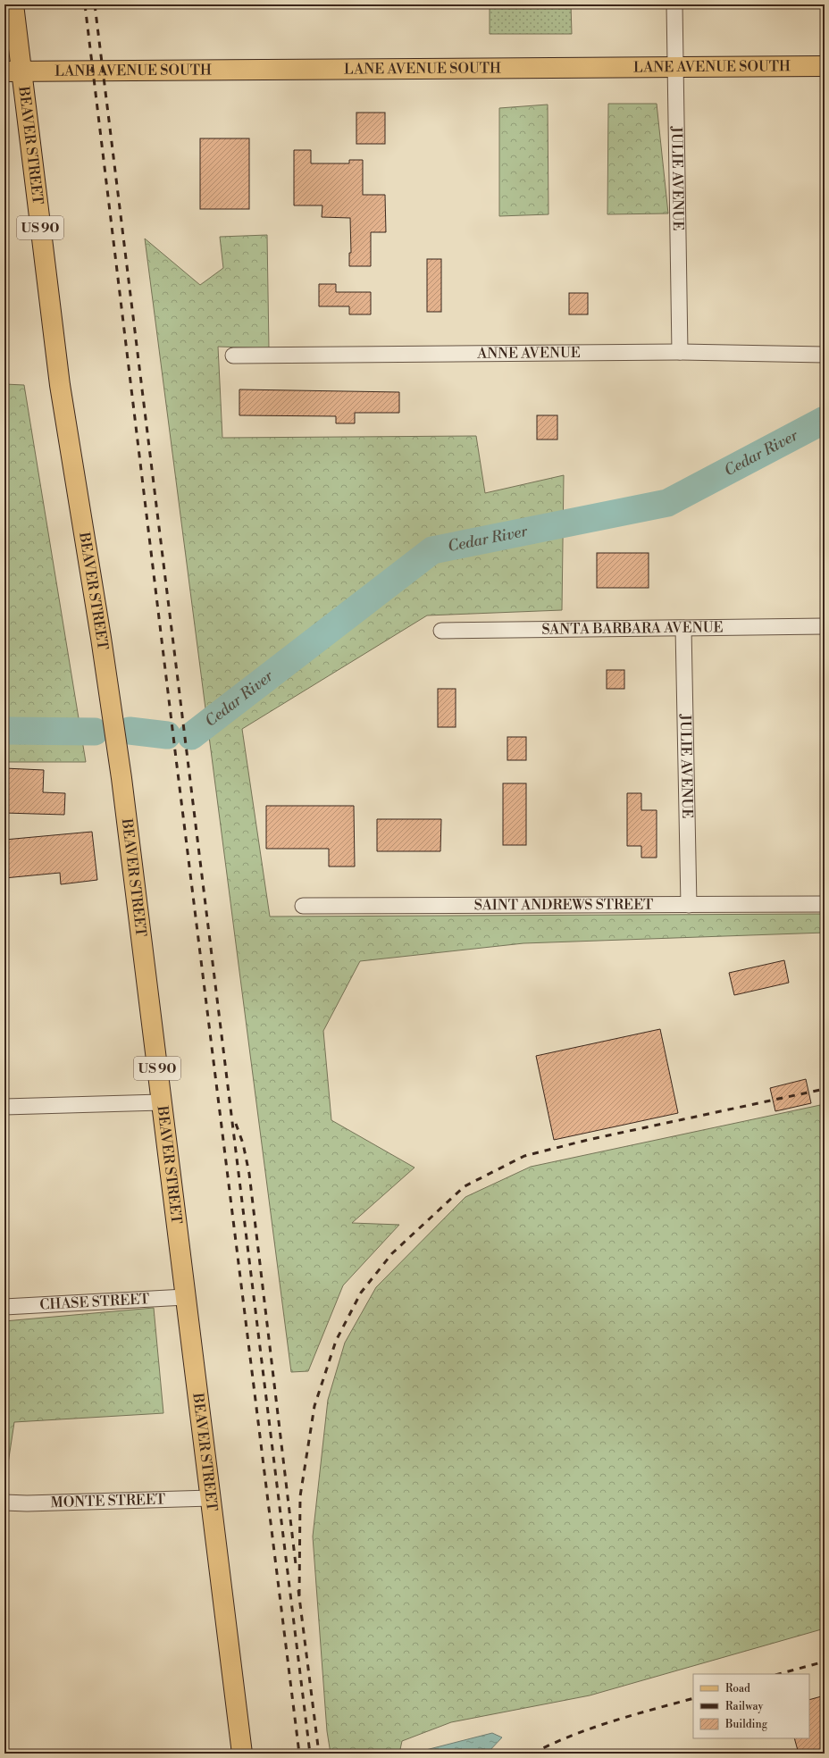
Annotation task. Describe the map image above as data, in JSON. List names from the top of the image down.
{
  "streets": {
    "main road": ["LANE AVENUE SOUTH", "BEAVER STREET", "US 90"],
    "street": [
      "JULIE AVENUE",
      "ANNE AVENUE",
      "SANTA BARBARA AVENUE",
      "SAINT ANDREWS STREET",
      "CHASE STREET",
      "MONTE STREET"
    ]
  },
  "crossings": [
    ["LANE AVENUE SOUTH", "BEAVER STREET"],
    ["LANE AVENUE SOUTH", "JULIE AVENUE"],
    ["BEAVER STREET", "CHASE STREET"],
    ["BEAVER STREET", "MONTE STREET"],
    ["JULIE AVENUE", "ANNE AVENUE"],
    ["JULIE AVENUE", "SANTA BARBARA AVENUE"],
    ["JULIE AVENUE", "SAINT ANDREWS STREET"]
  ],
  "water": ["Cedar River"],
  "legend": ["Road", "Railway", "Building"]
}
